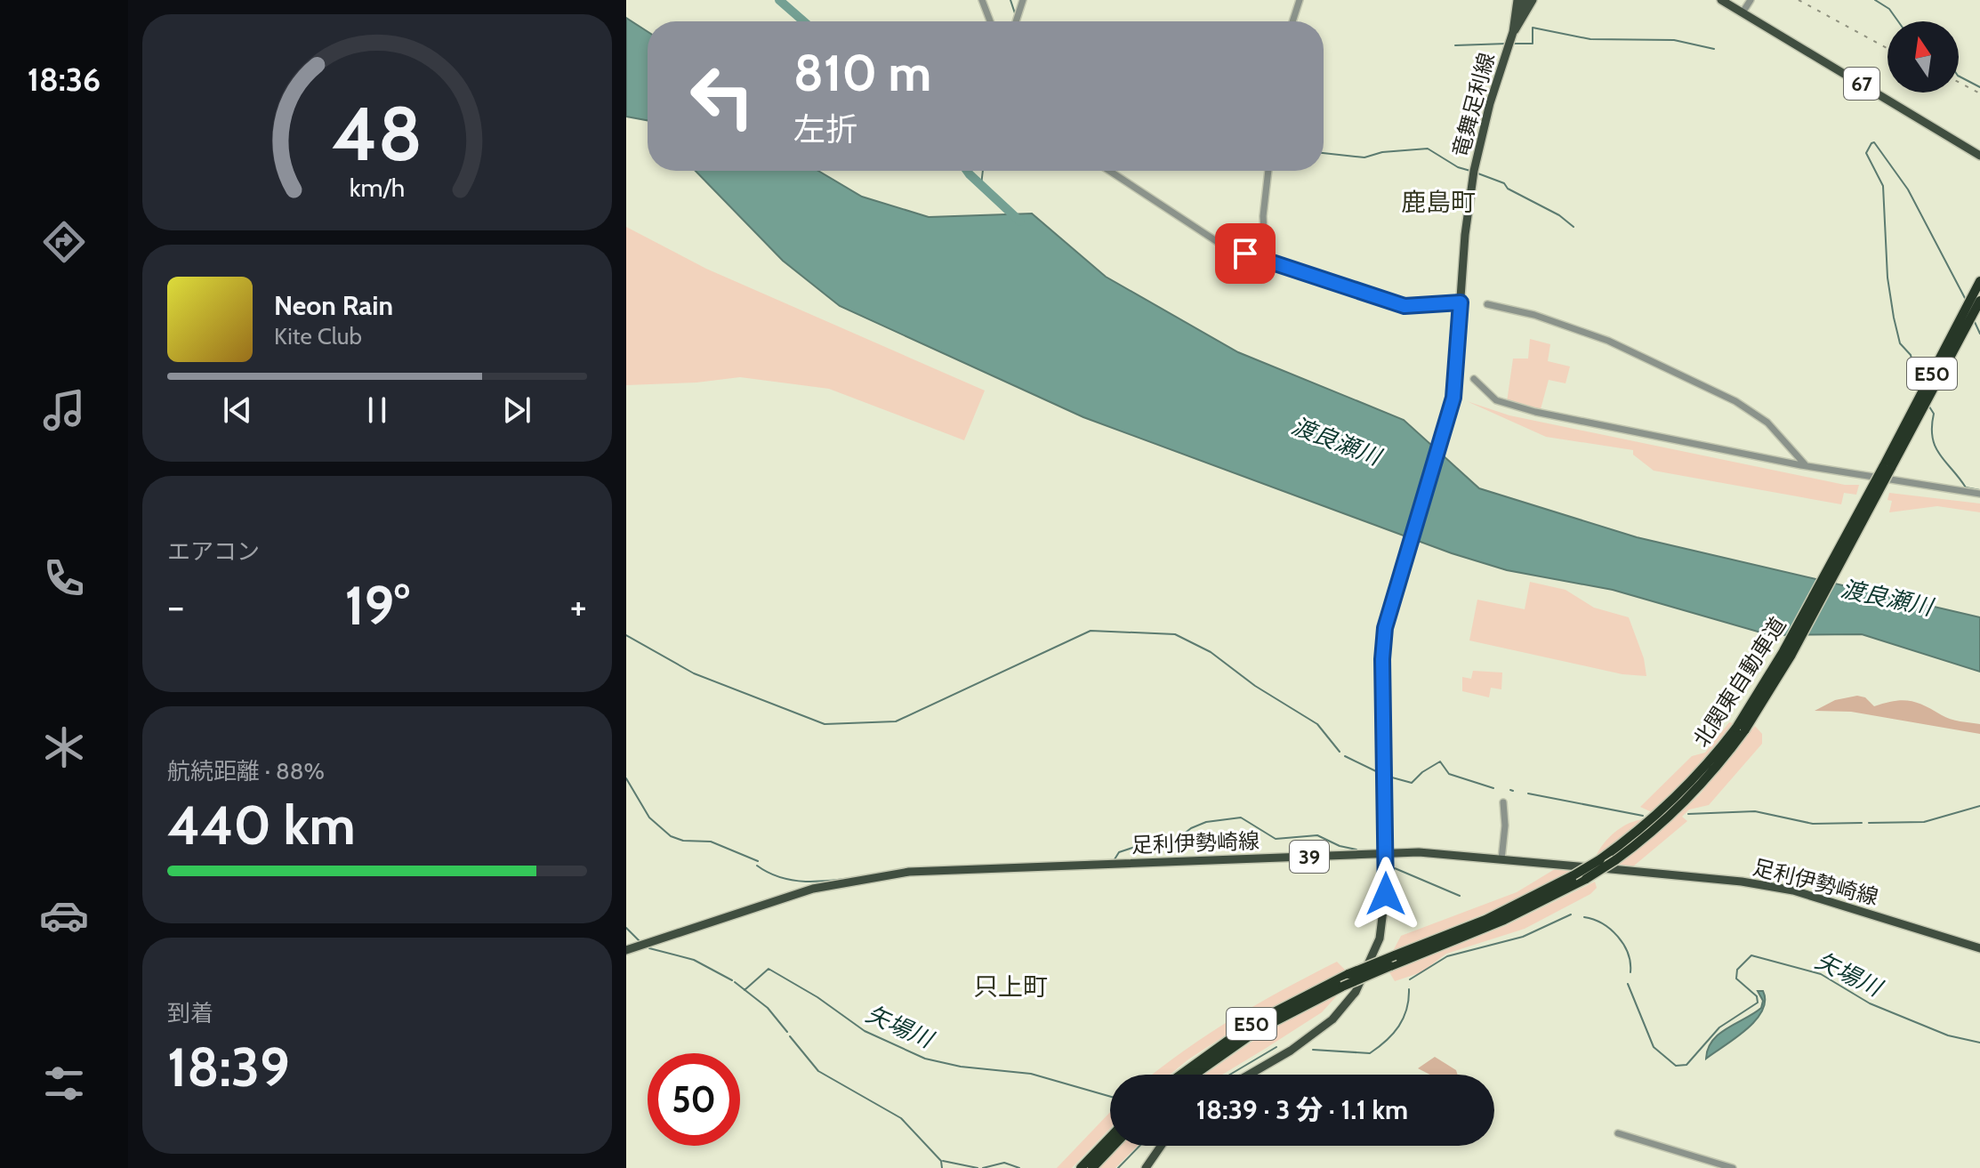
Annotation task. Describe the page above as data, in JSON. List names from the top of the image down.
{
  "streets": {
    "highway": ["E50", "北関東自動車道"],
    "main road": [
      "67",
      "竜舞足利線",
      "足利伊勢崎線",
      "39"
    ]
  },
  "crossings": [
    ["竜舞足利線", "足利伊勢崎線"]
  ],
  "districts": ["鹿島町", "只上町"],
  "water": ["渡良瀬川", "矢場川"],
  "north": "top",
  "page": {
    "tabs": "18:36",
    "turn": ["810 m", "左折"],
    "song": ["Neon Rain", "Kite Club"],
    "tile": [
      "エアコン",
      ["航続距離 · 88%", "440 km"],
      ["到着", "18:39"]
    ],
    "heat": ["−", "19°", "+"],
    "limit": "50",
    "trip": "18:39 · 3 分 · 1.1 km",
    "gauge": ["48", "km/h"]
  }
}
